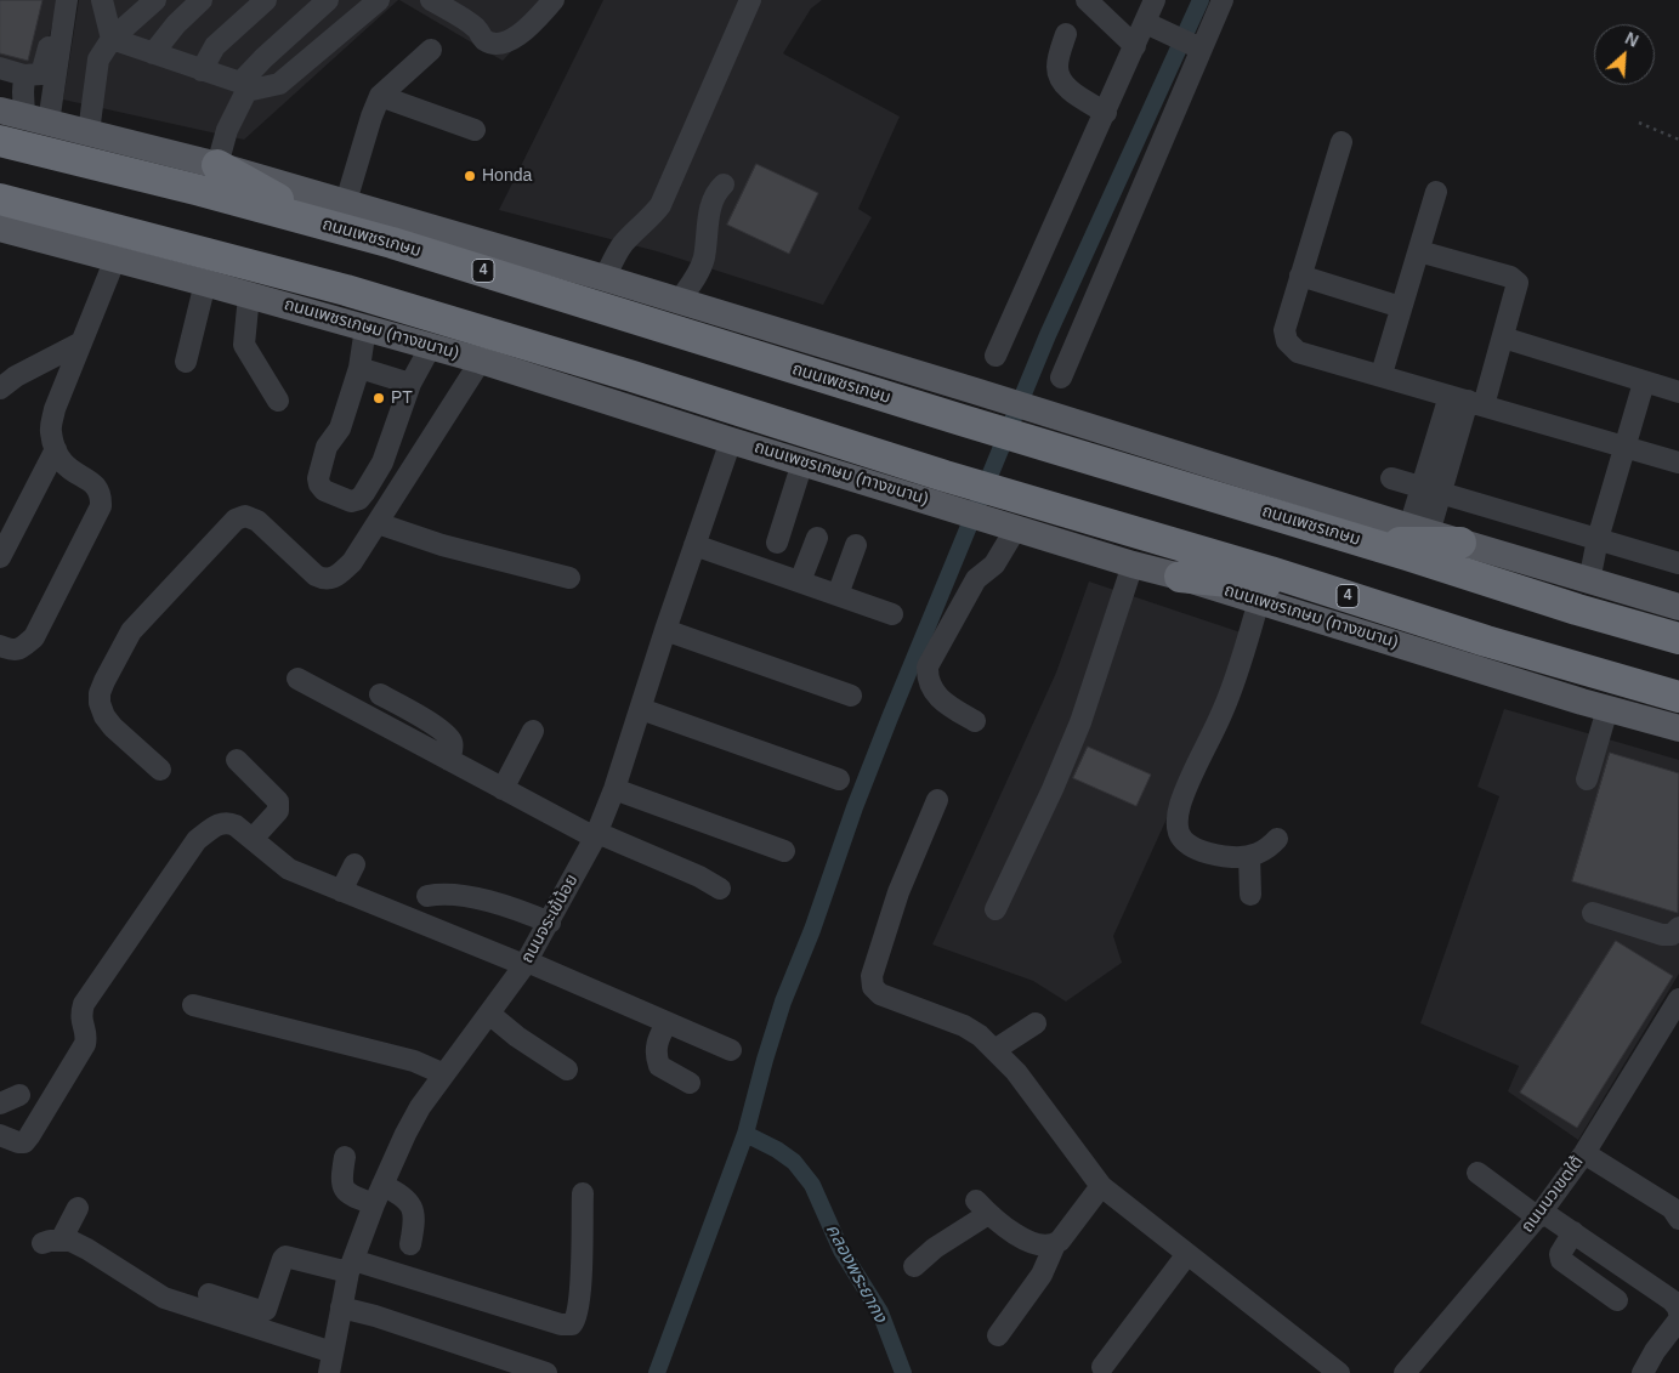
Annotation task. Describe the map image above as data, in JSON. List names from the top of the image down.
{
  "streets": {
    "highway": ["ถนนเพชรเกษม", "4"],
    "main road": ["ถนนเพชรเกษม (ทางขนาน)"],
    "street": ["ถนนจระเข้น้อย", "ถนนนวเขตใต้"]
  },
  "crossings": [
    ["ถนนเพชรเกษม", "4"],
    ["4", "ถนนเพชรเกษม (ทางขนาน)"],
    ["ถนนเพชรเกษม (ทางขนาน)", "ถนนจระเข้น้อย"]
  ],
  "water": ["คลองพระยากง"],
  "places": ["Honda", "PT"],
  "north": "top right"
}
